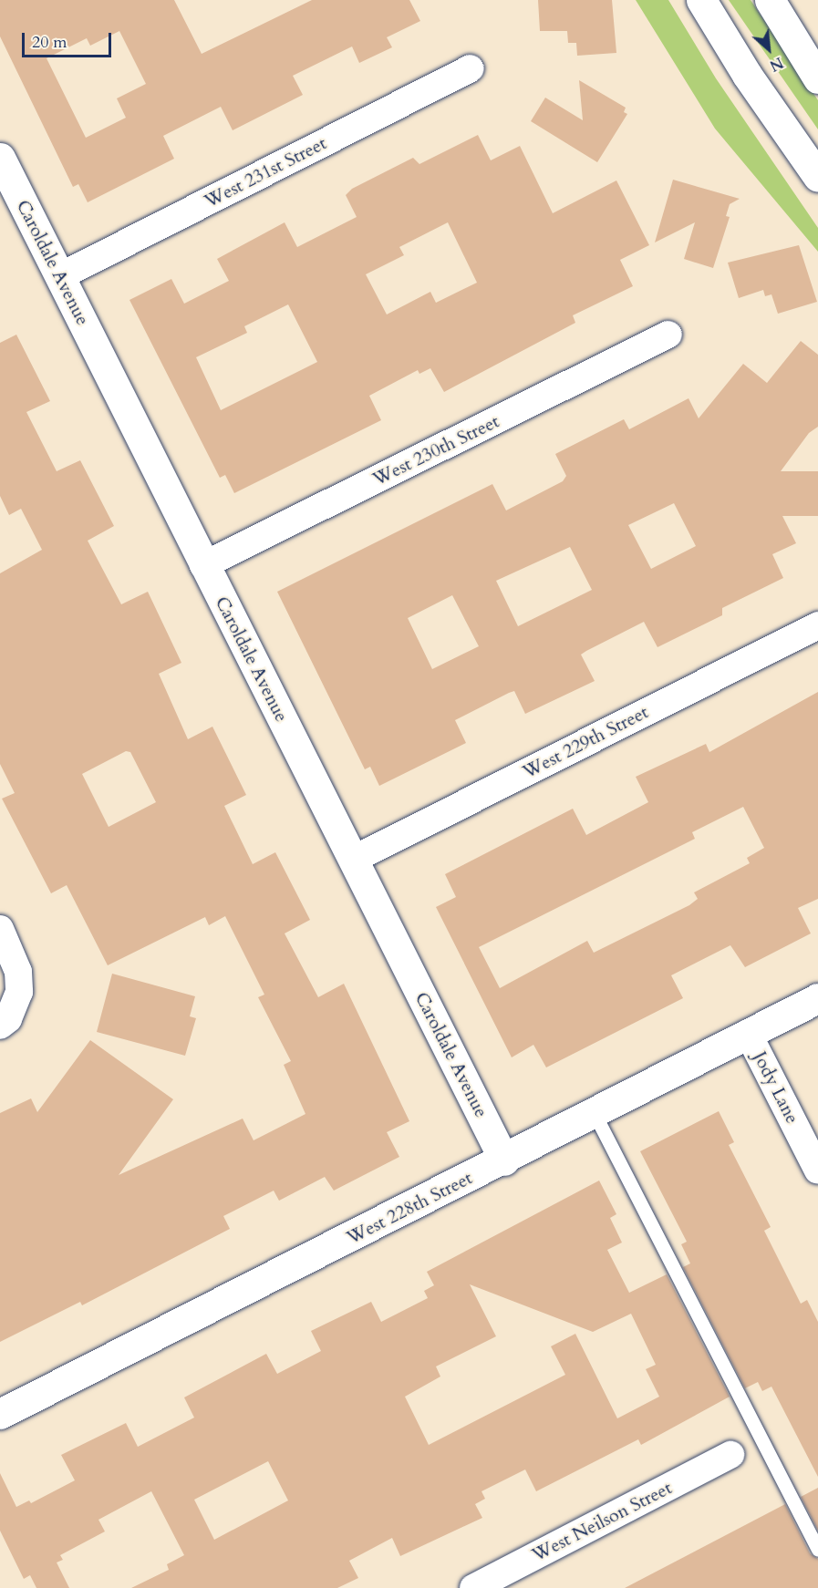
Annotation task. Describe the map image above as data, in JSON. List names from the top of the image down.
{
  "streets": {
    "street": [
      "West 231st Street",
      "Caroldale Avenue",
      "West 230th Street",
      "West 229th Street",
      "Jody Lane",
      "West 228th Street",
      "West Neilson Street"
    ]
  },
  "crossings": [
    ["West 231st Street", "Caroldale Avenue"],
    ["Caroldale Avenue", "West 230th Street"],
    ["Caroldale Avenue", "West 229th Street"],
    ["Caroldale Avenue", "West 228th Street"],
    ["Jody Lane", "West 228th Street"]
  ],
  "scale_bar": "20 m",
  "north": "bottom right"
}
